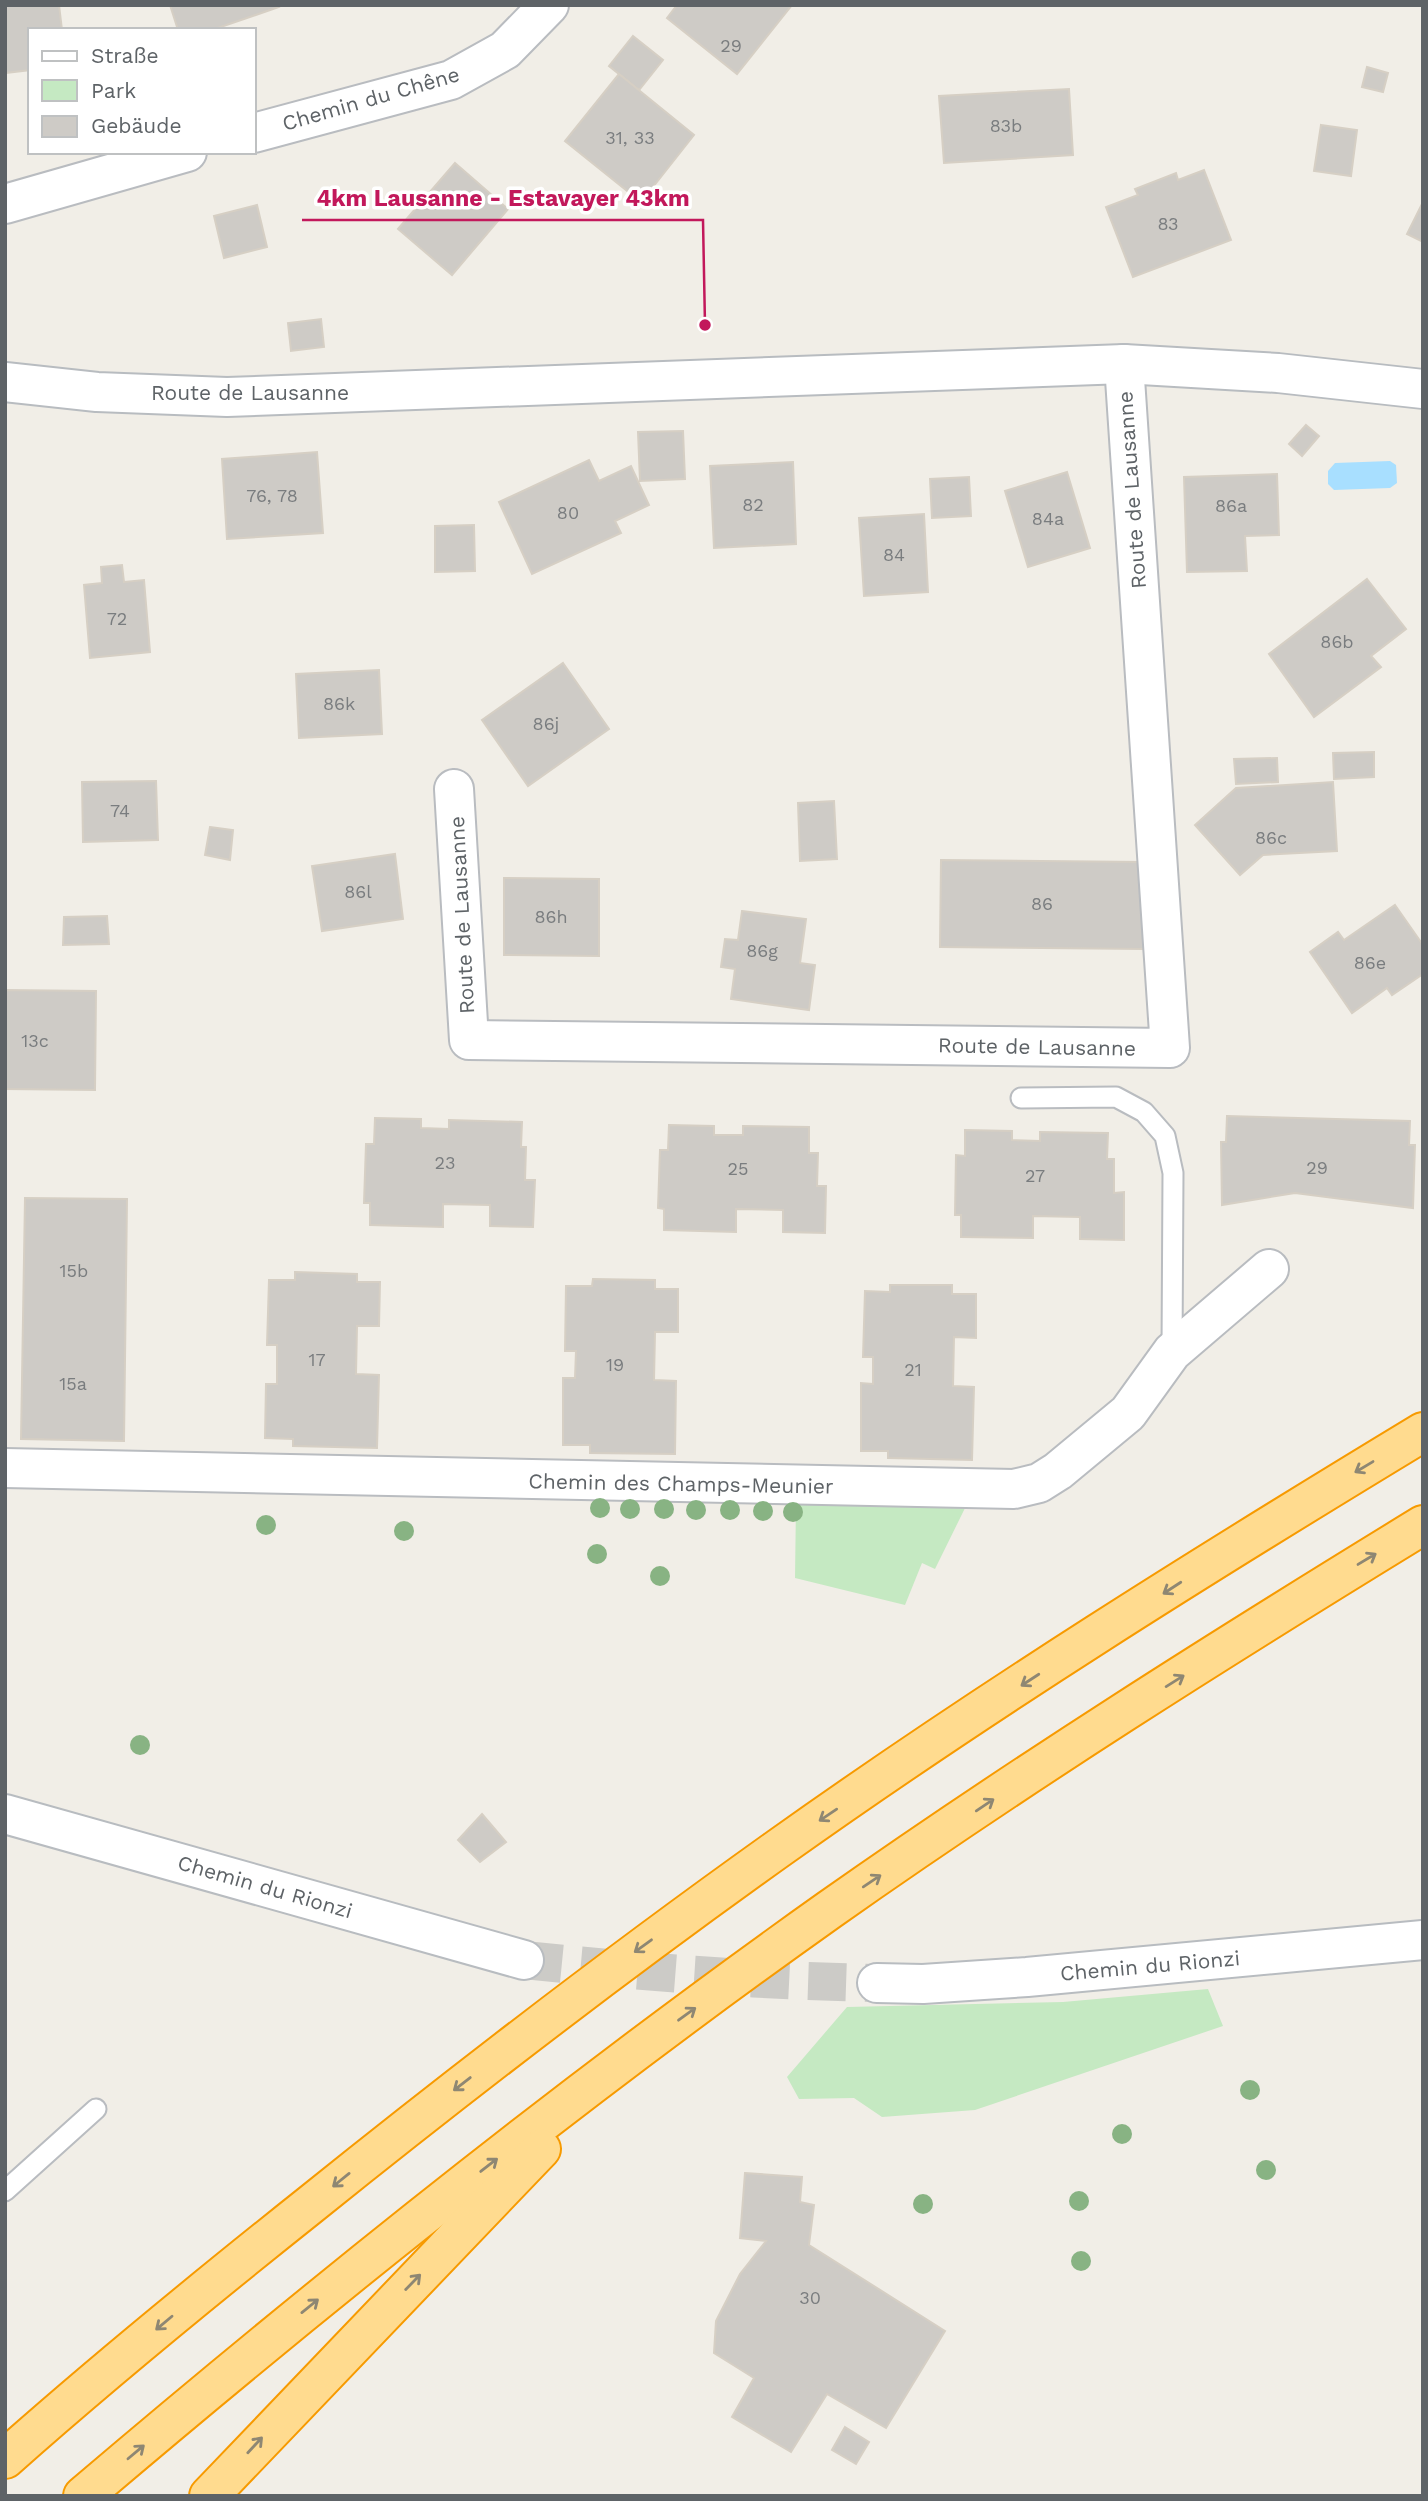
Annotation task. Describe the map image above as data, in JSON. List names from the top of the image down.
{
  "streets": {
    "street": [
      "Chemin du Chêne",
      "Route de Lausanne",
      "Chemin des Champs-Meunier",
      "Chemin du Rionzi"
    ]
  },
  "places": ["4km Lausanne - Estavayer 43km"],
  "house_numbers": [
    "29",
    "83b",
    "31, 33",
    "83",
    "76, 78",
    "82",
    "86a",
    "80",
    "84a",
    "84",
    "72",
    "86b",
    "86k",
    "86j",
    "74",
    "86c",
    "86l",
    "86",
    "86h",
    "86g",
    "86e",
    "13c",
    "23",
    "29",
    "25",
    "27",
    "15b",
    "17",
    "19",
    "21",
    "15a",
    "30"
  ],
  "legend": ["Straße", "Park", "Gebäude"]
}
